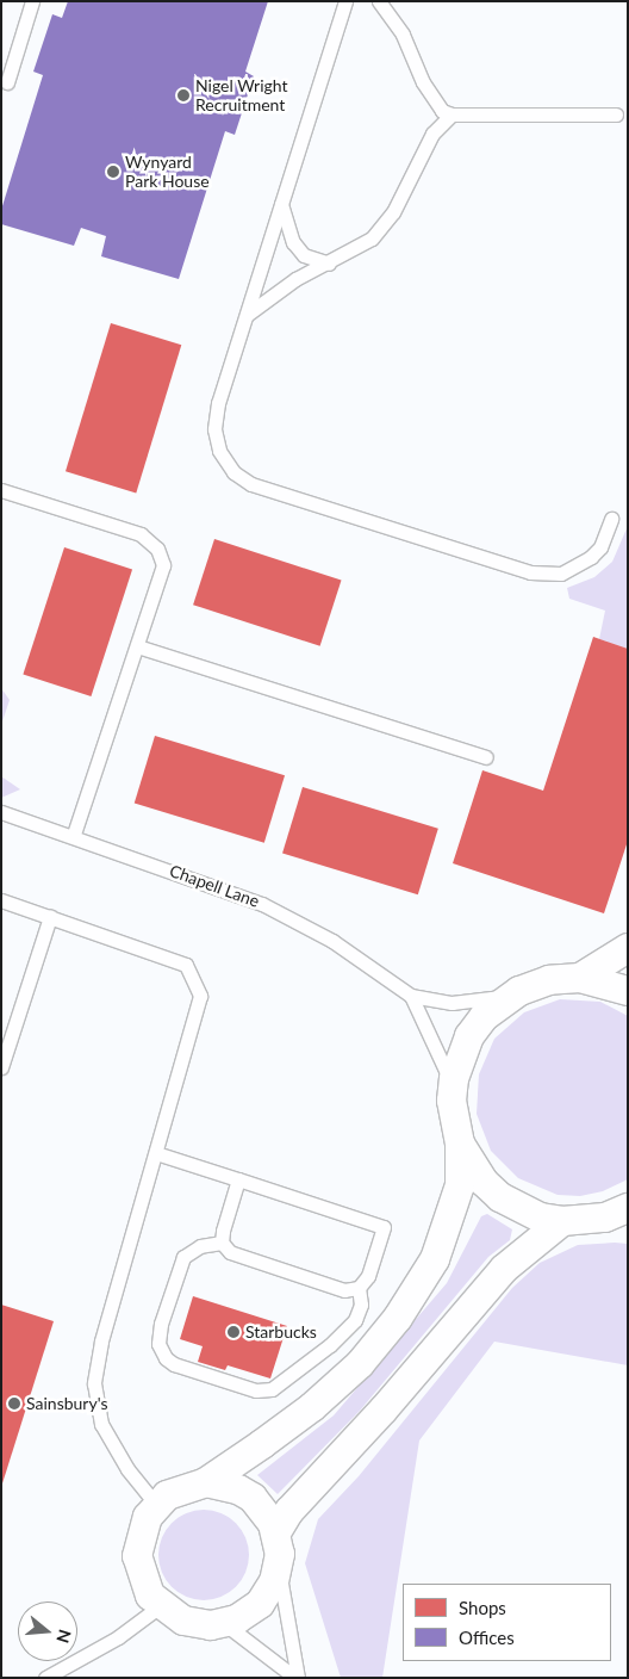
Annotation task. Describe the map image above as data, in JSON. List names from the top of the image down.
{
  "streets": {
    "lane": ["Chapell Lane"]
  },
  "places": [
    "Nigel Wright Recruitment",
    "Wynyard Park House",
    "Starbucks",
    "Sainsbury's"
  ],
  "legend": ["Shops", "Offices"],
  "north": "right"
}
